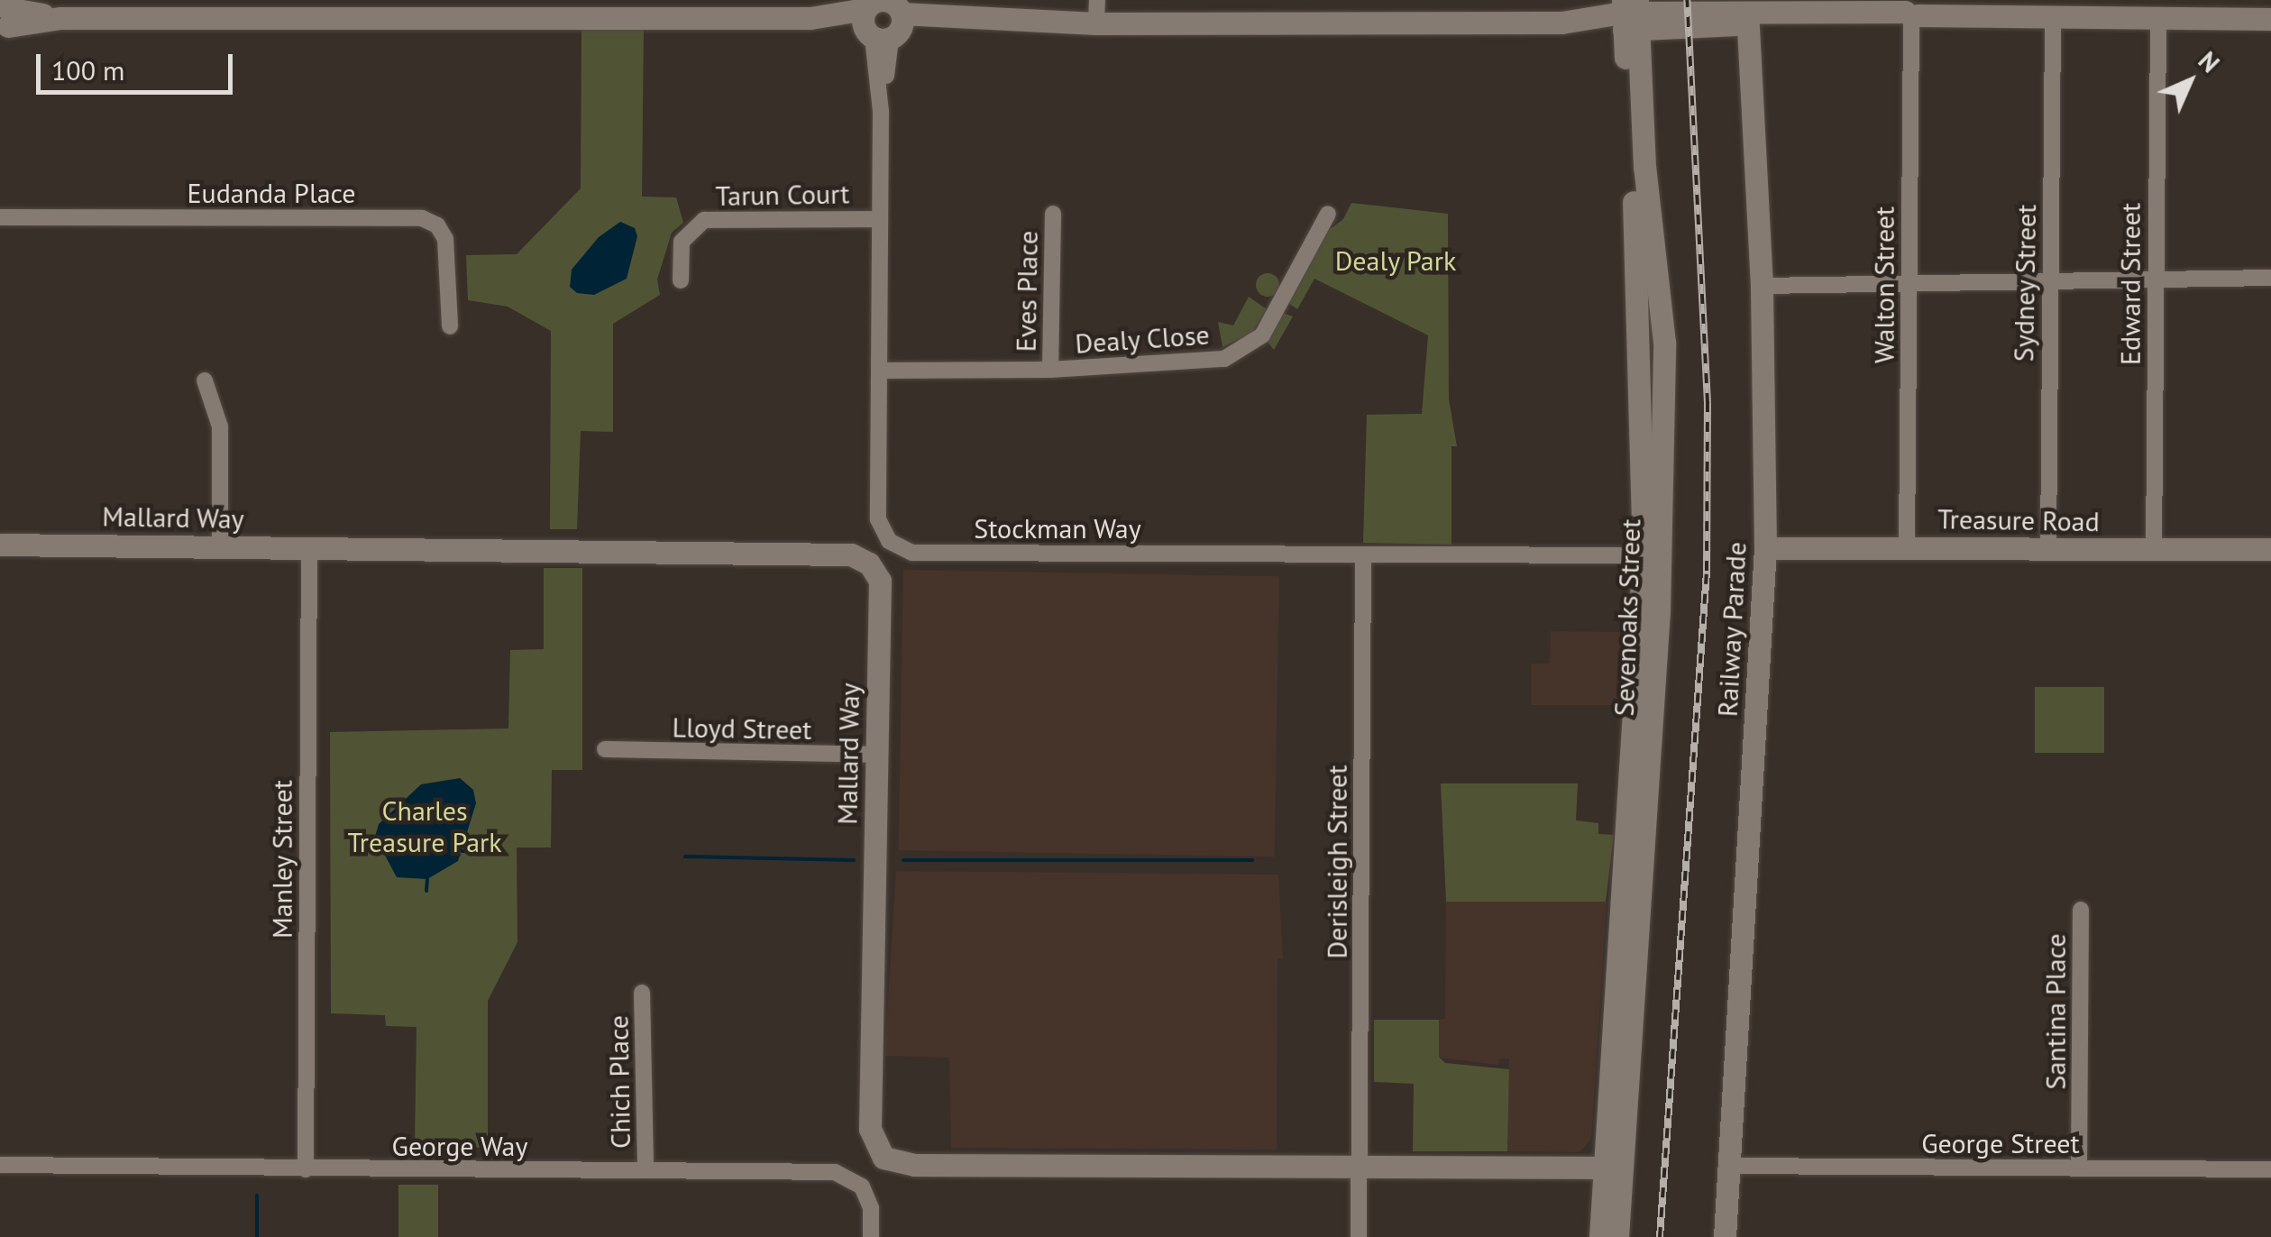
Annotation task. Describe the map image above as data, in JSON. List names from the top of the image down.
{
  "streets": {
    "street": [
      "Eudanda Place",
      "Tarun Court",
      "Sydney Street",
      "Edward Street",
      "Walton Street",
      "Eves Place",
      "Dealy Close",
      "Mallard Way",
      "Treasure Road",
      "Stockman Way",
      "Sevenoaks Street",
      "Railway Parade",
      "Lloyd Street",
      "Manley Street",
      "Derisleigh Street",
      "Santina Place",
      "Chich Place",
      "George Street",
      "George Way"
    ]
  },
  "crossings": [
    ["Tarun Court", "Stockman Way"],
    ["Sydney Street", "Treasure Road"],
    ["Edward Street", "Treasure Road"],
    ["Walton Street", "Treasure Road"],
    ["Eves Place", "Dealy Close"],
    ["Dealy Close", "Stockman Way"],
    ["Mallard Way", "Sevenoaks Street"],
    ["Mallard Way", "Lloyd Street"],
    ["Mallard Way", "Manley Street"],
    ["Mallard Way", "Derisleigh Street"],
    ["Treasure Road", "Railway Parade"],
    ["Stockman Way", "Sevenoaks Street"],
    ["Stockman Way", "Derisleigh Street"],
    ["Railway Parade", "George Street"],
    ["Manley Street", "George Way"],
    ["Santina Place", "George Street"],
    ["Chich Place", "George Way"]
  ],
  "parks": ["Dealy Park", "Charles Treasure Park"],
  "scale_bar": "100 m",
  "north": "top right"
}
